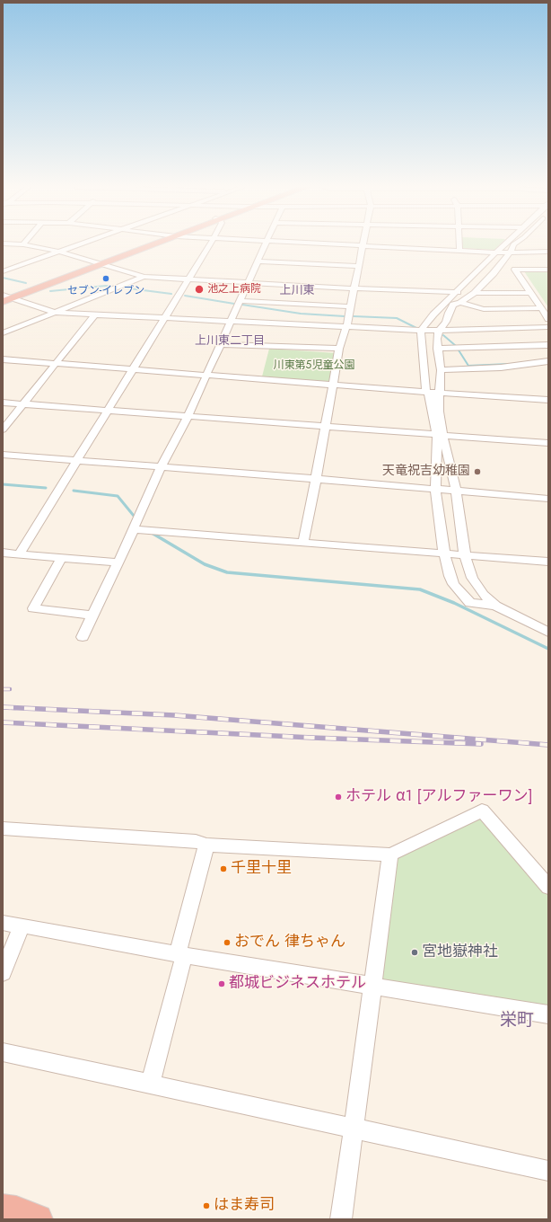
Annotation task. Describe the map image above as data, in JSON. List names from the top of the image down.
{
  "districts": ["上川東", "上川東二丁目", "栄町"],
  "parks": ["川東第5児童公園"],
  "places": [
    "セブン-イレブン",
    "池之上病院",
    "天竜祝吉幼稚園",
    "ホテル α1 [アルファーワン]",
    "千里十里",
    "おでん 律ちゃん",
    "宮地嶽神社",
    "都城ビジネスホテル",
    "はま寿司"
  ]
}
